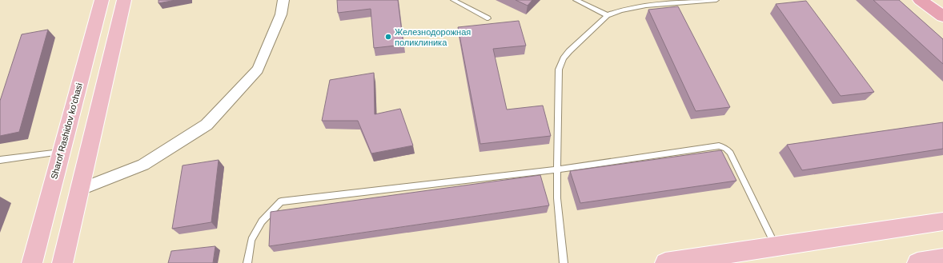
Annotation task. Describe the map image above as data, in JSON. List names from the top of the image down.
{
  "streets": {
    "main road": ["Sharof Rashidov ko'chasi"]
  },
  "places": ["Железнодорожная поликлиника"]
}
